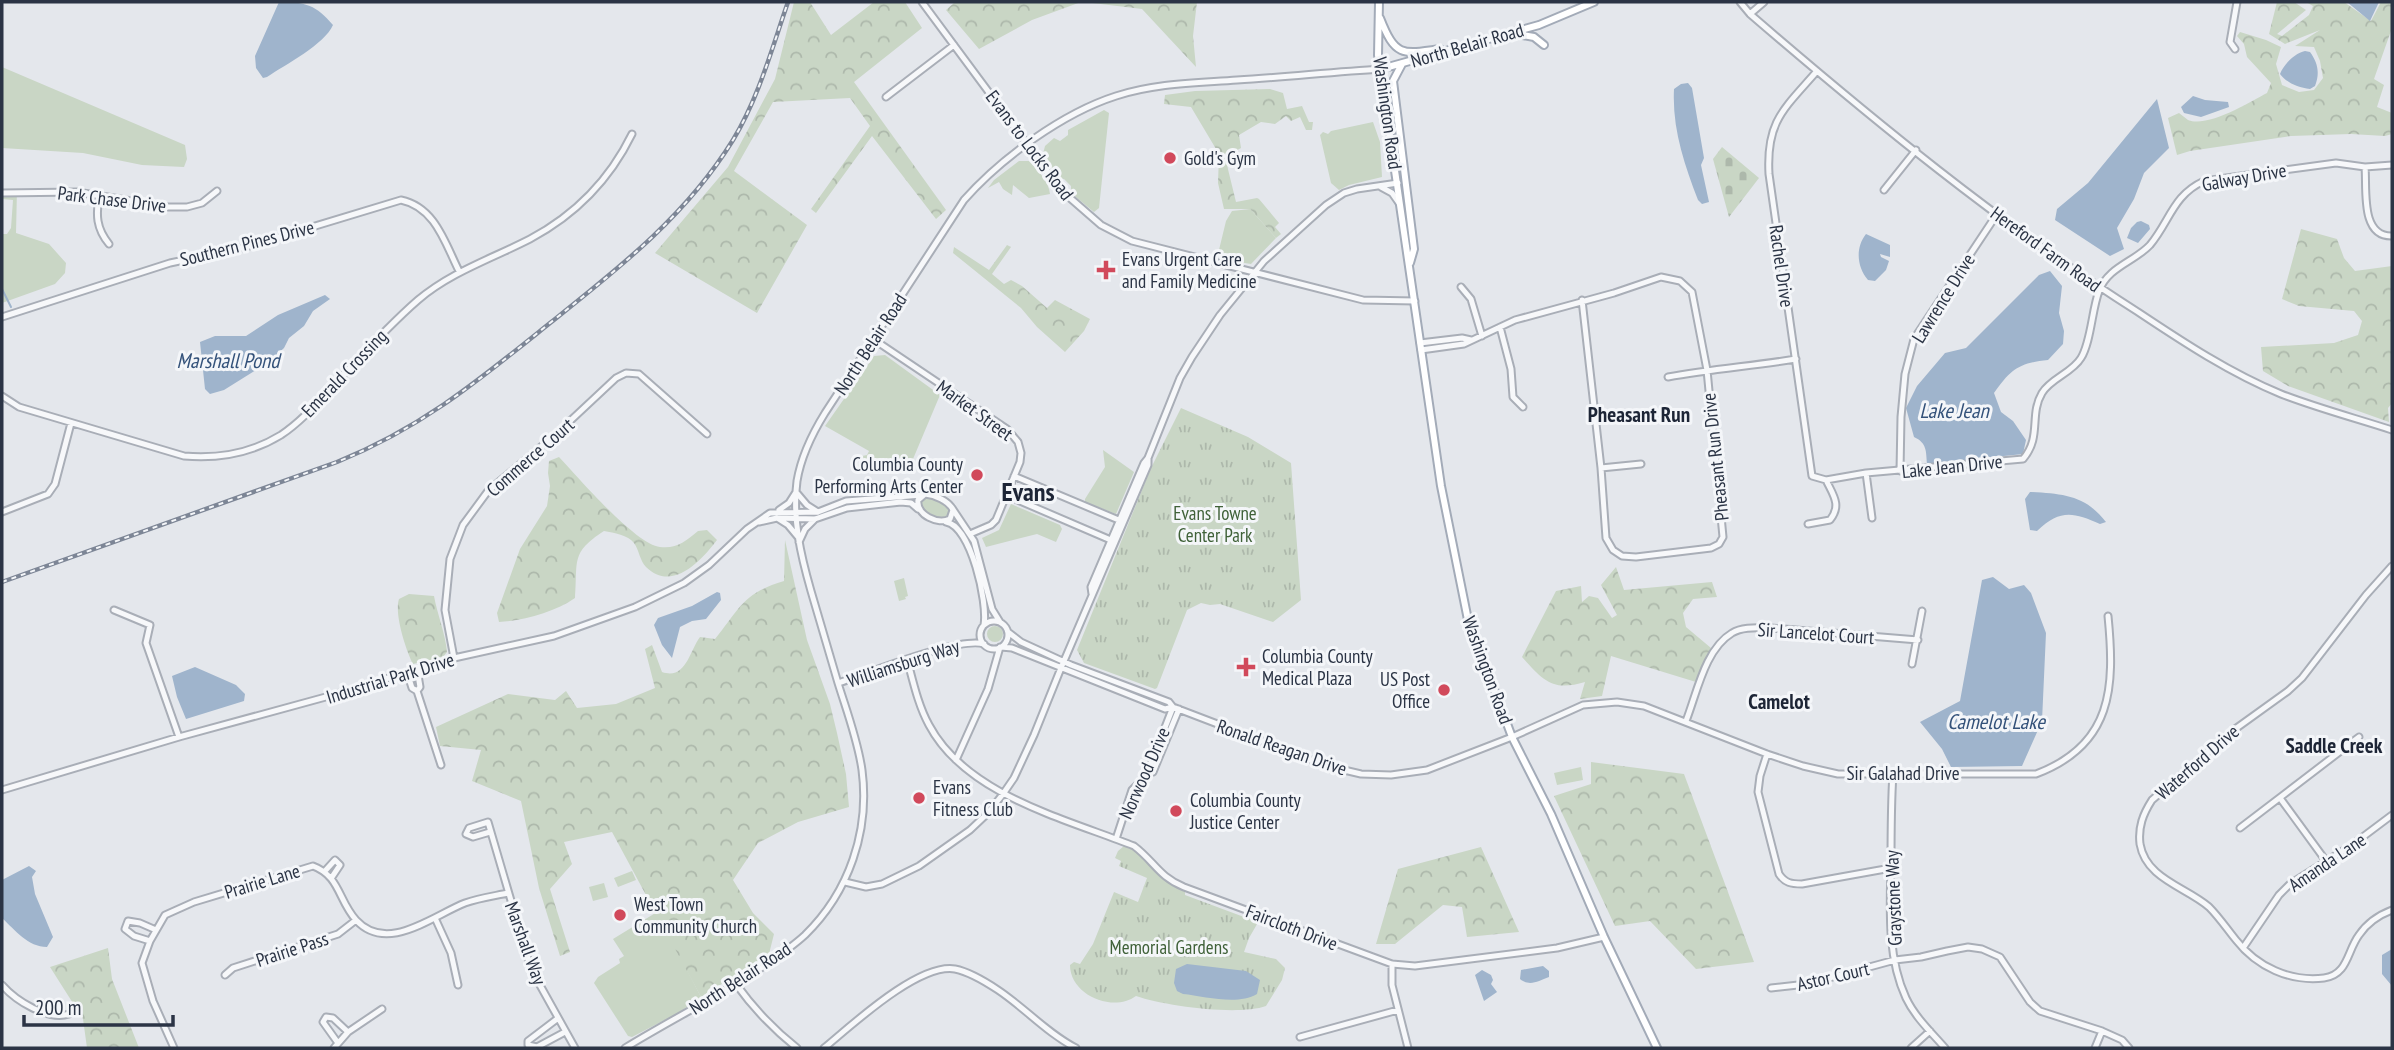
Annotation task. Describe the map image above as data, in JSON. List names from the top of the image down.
{
  "streets": {
    "main road": ["North Belair Road", "Washington Road"],
    "street": [
      "Evans to Locks Road",
      "Galway Drive",
      "Park Chase Drive",
      "Southern Pines Drive",
      "Hereford Farm Road",
      "Rachel Drive",
      "Lawrence Drive",
      "Emerald Crossing",
      "Market Street",
      "Commerce Court",
      "Pheasant Run Drive",
      "Lake Jean Drive",
      "Sir Lancelot Court",
      "Williamsburg Way",
      "Industrial Park Drive",
      "Ronald Reagan Drive",
      "Waterford Drive",
      "Norwood Drive",
      "Sir Galahad Drive",
      "Amanda Lane",
      "Prairie Lane",
      "Graystone Way",
      "Faircloth Drive",
      "Marshall Way",
      "Prairie Pass",
      "Astor Court"
    ]
  },
  "crossings": [
    ["North Belair Road", "Washington Road"],
    ["North Belair Road", "Evans to Locks Road"],
    ["North Belair Road", "Market Street"],
    ["North Belair Road", "Williamsburg Way"],
    ["North Belair Road", "Industrial Park Drive"],
    ["North Belair Road", "Faircloth Drive"],
    ["Washington Road", "Evans to Locks Road"],
    ["Washington Road", "Pheasant Run Drive"],
    ["Washington Road", "Ronald Reagan Drive"],
    ["Washington Road", "Sir Galahad Drive"],
    ["Washington Road", "Faircloth Drive"],
    ["Galway Drive", "Hereford Farm Road"],
    ["Galway Drive", "Lake Jean Drive"],
    ["Southern Pines Drive", "Emerald Crossing"],
    ["Hereford Farm Road", "Rachel Drive"],
    ["Hereford Farm Road", "Lawrence Drive"],
    ["Hereford Farm Road", "Lake Jean Drive"],
    ["Rachel Drive", "Lake Jean Drive"],
    ["Lawrence Drive", "Lake Jean Drive"],
    ["Market Street", "Ronald Reagan Drive"],
    ["Commerce Court", "Industrial Park Drive"],
    ["Sir Lancelot Court", "Sir Galahad Drive"],
    ["Williamsburg Way", "Ronald Reagan Drive"],
    ["Williamsburg Way", "Faircloth Drive"],
    ["Ronald Reagan Drive", "Norwood Drive"],
    ["Ronald Reagan Drive", "Sir Galahad Drive"],
    ["Waterford Drive", "Amanda Lane"],
    ["Norwood Drive", "Faircloth Drive"],
    ["Sir Galahad Drive", "Graystone Way"],
    ["Prairie Lane", "Prairie Pass"],
    ["Graystone Way", "Astor Court"]
  ],
  "districts": [
    "Pheasant Run",
    "Evans",
    "Camelot",
    "Saddle Creek"
  ],
  "water": ["Marshall Pond", "Lake Jean", "Camelot Lake"],
  "parks": ["Evans Towne Center Park", "Memorial Gardens"],
  "places": {
    "other": [
      "Gold's Gym",
      "Columbia County Performing Arts Center",
      "US Post Office",
      "Evans Fitness Club",
      "Columbia County Justice Center",
      "West Town Community Church"
    ],
    "health": ["Evans Urgent Care and Family Medicine", "Columbia County Medical Plaza"]
  },
  "scale_bar": "200 m"
}
